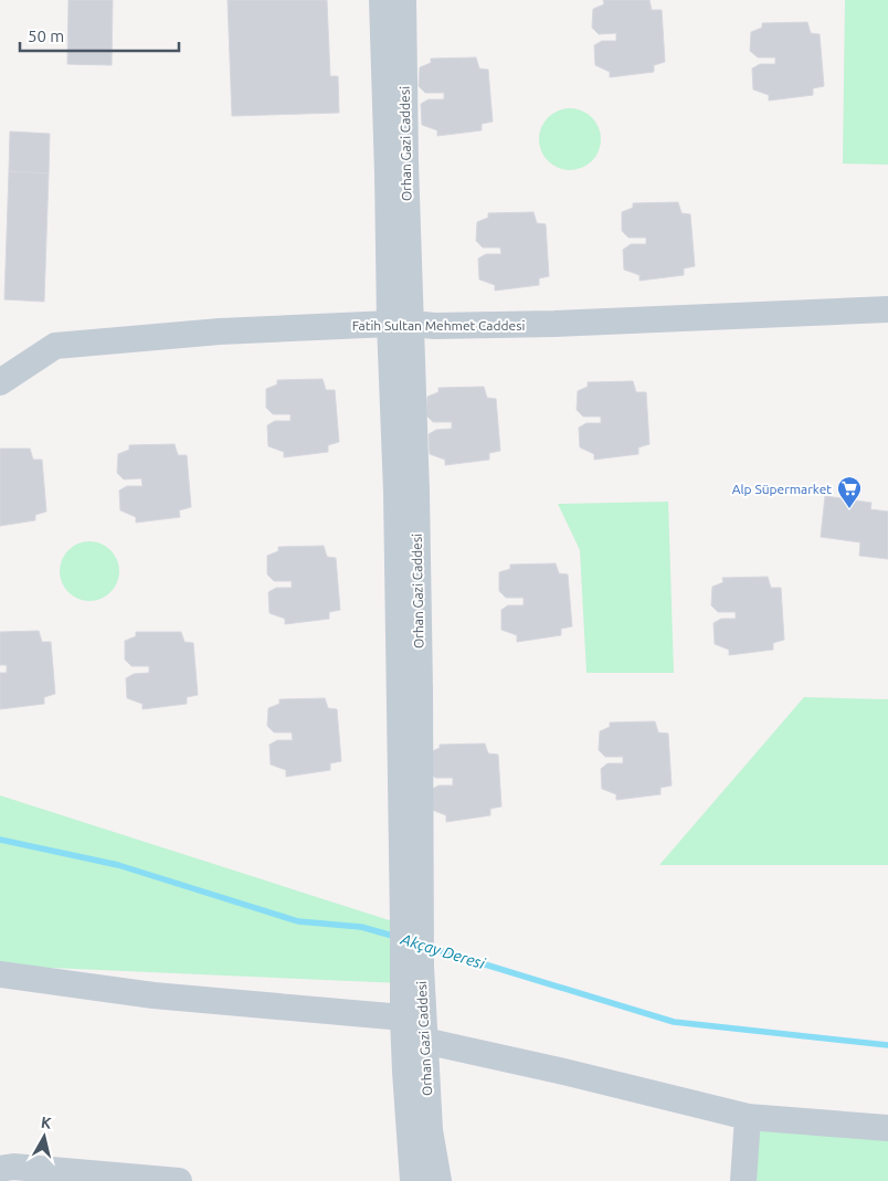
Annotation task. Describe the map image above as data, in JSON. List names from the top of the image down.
{
  "streets": {
    "street": ["Orhan Gazi Caddesi", "Fatih Sultan Mehmet Caddesi"]
  },
  "crossings": [
    ["Orhan Gazi Caddesi", "Fatih Sultan Mehmet Caddesi"]
  ],
  "water": ["Akçay Deresi"],
  "places": {
    "supermarket": ["Alp Süpermarket"]
  },
  "scale_bar": "50 m",
  "north": "top"
}
